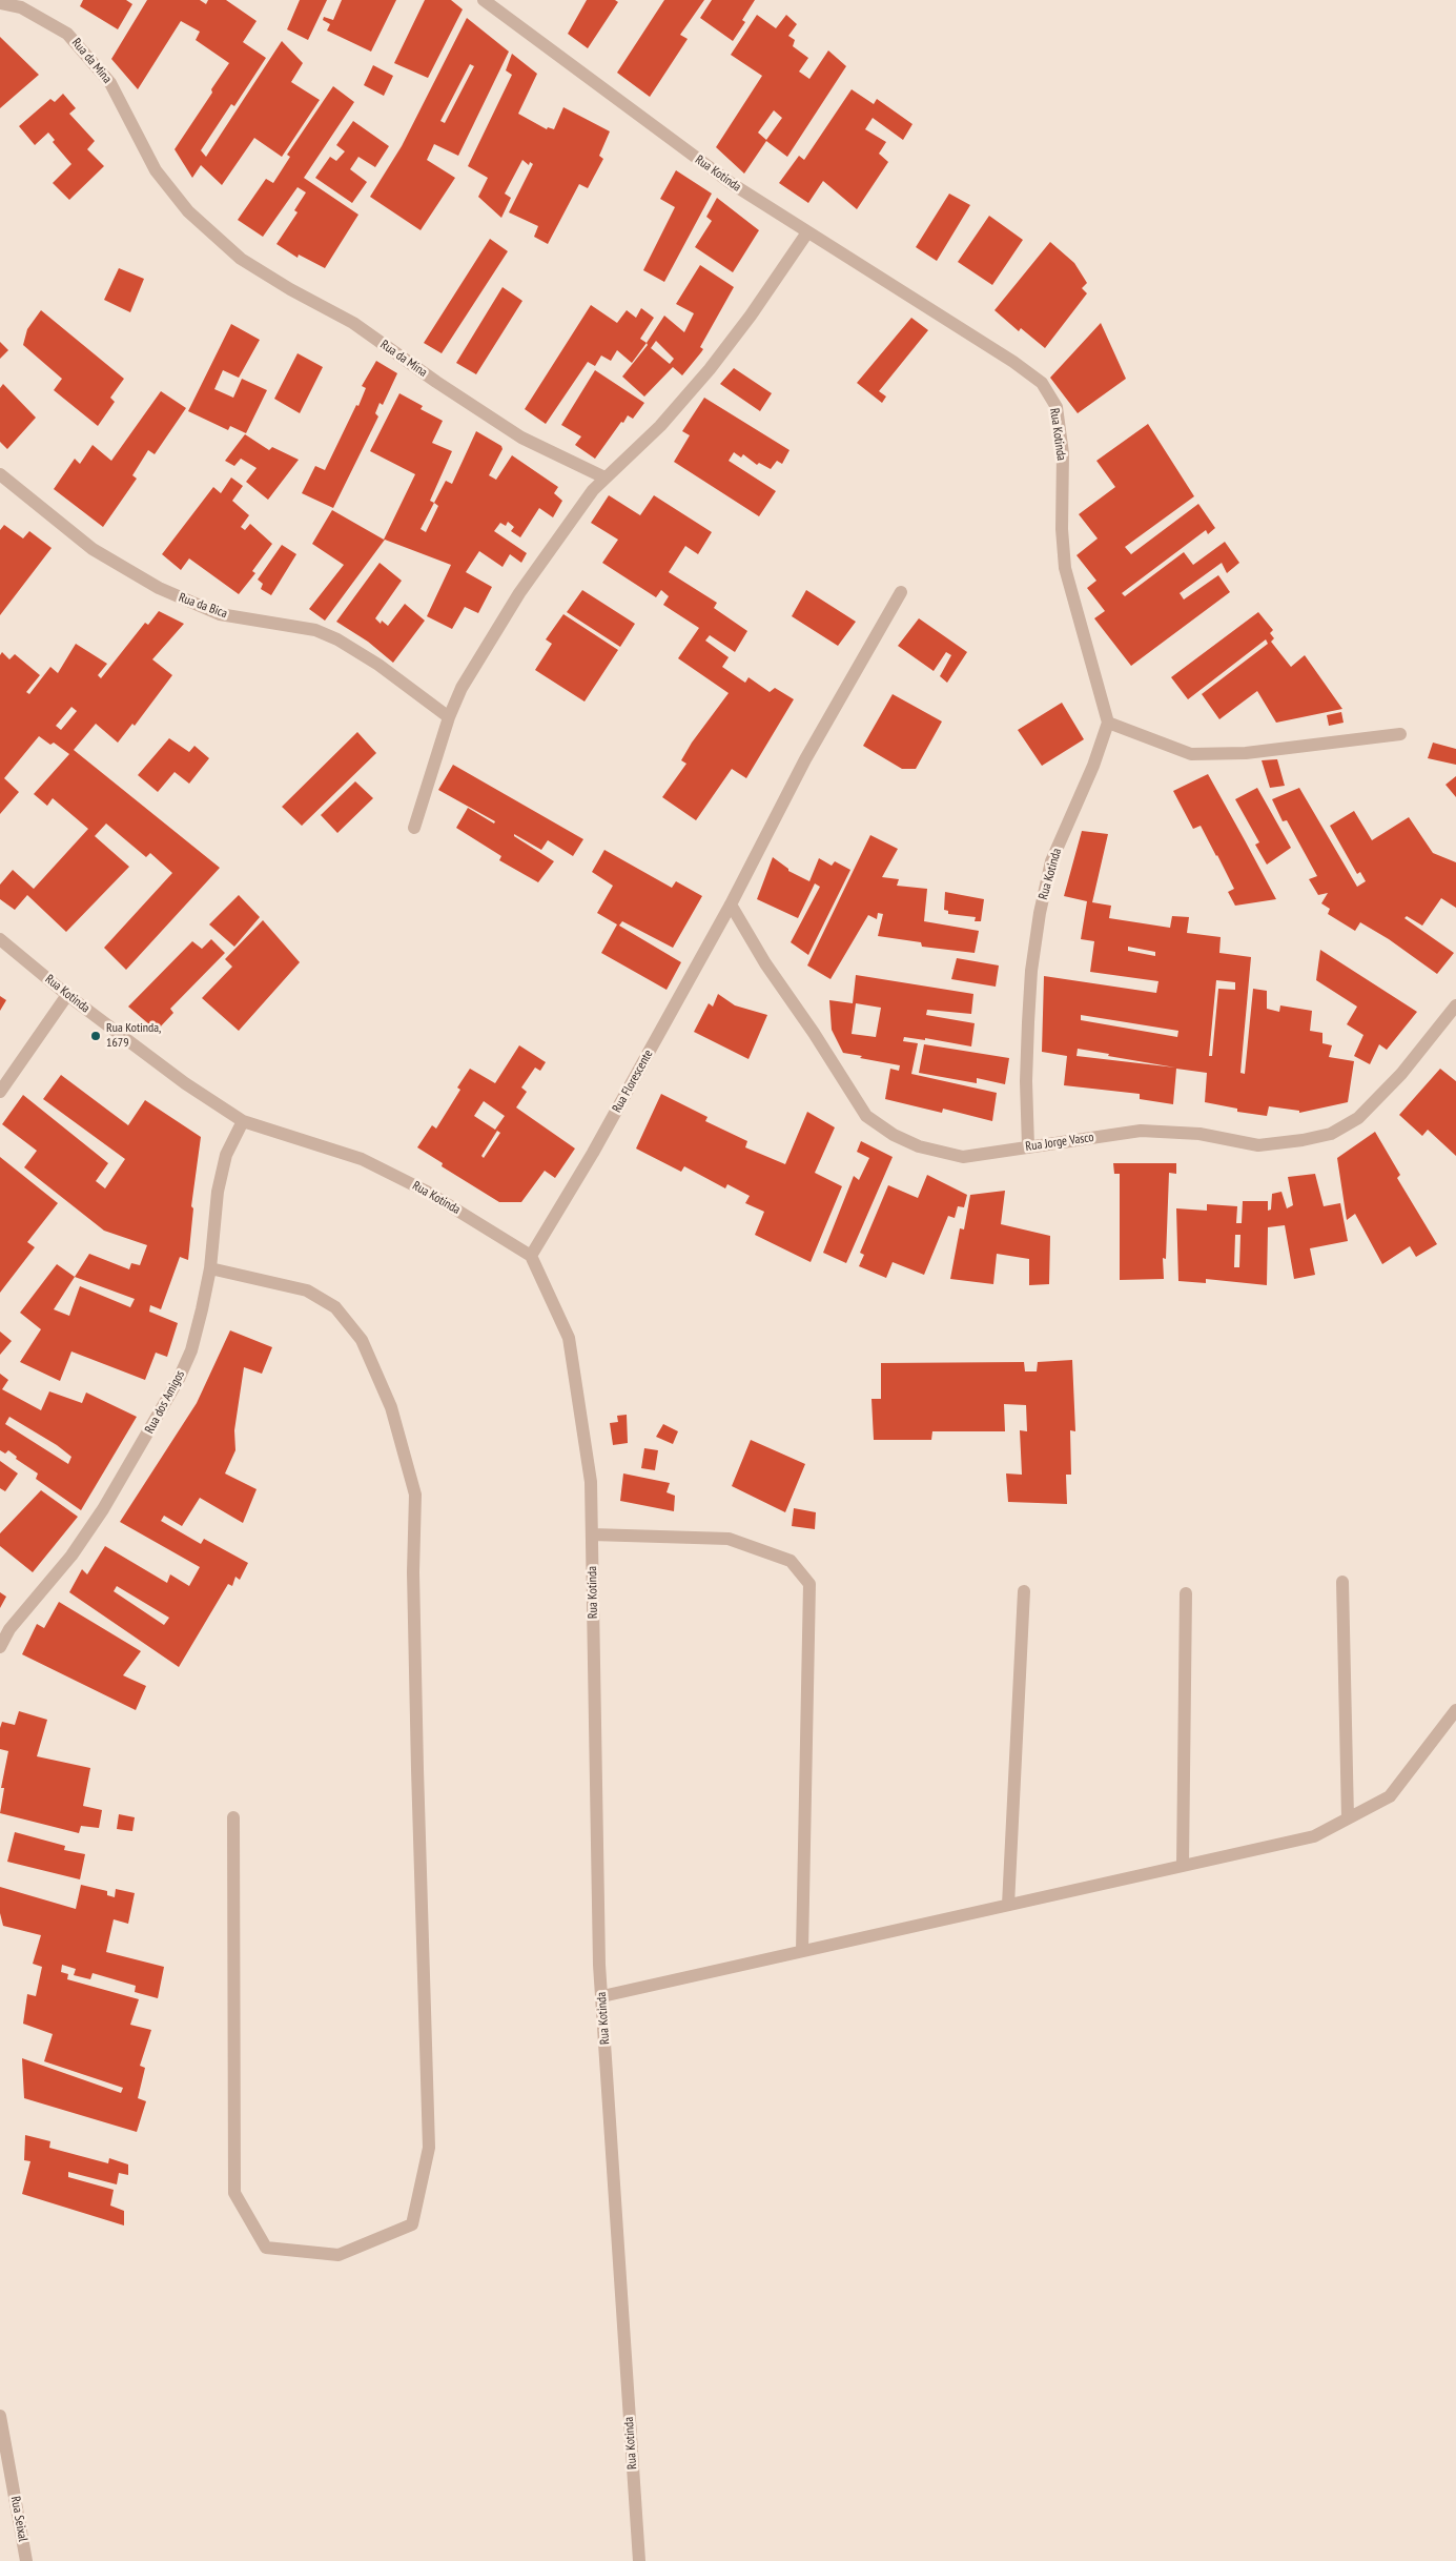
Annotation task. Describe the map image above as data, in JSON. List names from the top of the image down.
{
  "streets": {
    "street": [
      "Rua da Mina",
      "Rua Kotinda",
      "Rua da Bica",
      "Rua Florescente",
      "Rua Jorge Vasco",
      "Rua dos Amigos",
      "Rua Seixal"
    ]
  },
  "crossings": [
    ["Rua Kotinda", "Rua Florescente"],
    ["Rua Kotinda", "Rua Jorge Vasco"],
    ["Rua Kotinda", "Rua dos Amigos"],
    ["Rua Florescente", "Rua Jorge Vasco"]
  ],
  "places": ["Rua Kotinda, 1679"]
}
